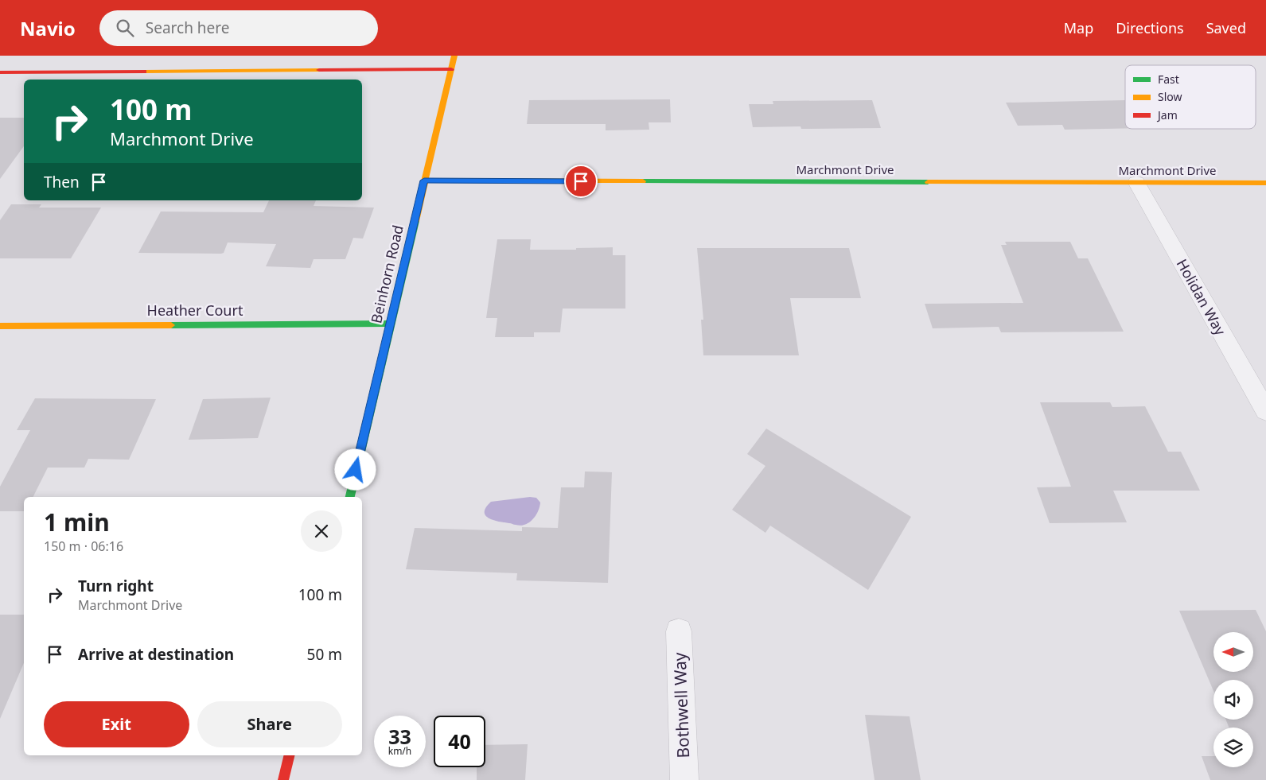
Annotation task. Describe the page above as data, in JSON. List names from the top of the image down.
{
  "streets": {
    "street": [
      "Marchmont Drive",
      "Beinhorn Road",
      "Holidan Way",
      "Heather Court",
      "Bothwell Way"
    ]
  },
  "crossings": [
    ["Marchmont Drive", "Beinhorn Road"],
    ["Marchmont Drive", "Holidan Way"],
    ["Beinhorn Road", "Heather Court"]
  ],
  "legend": ["Fast", "Slow", "Jam"],
  "north": "left",
  "page": {
    "header": "Navio",
    "search": "Search here",
    "nav": ["Map", "Directions", "Saved"],
    "turn": ["100 m", "Marchmont Drive"],
    "then": "Then",
    "heading": ["1 min", "150 m · 06:16"],
    "list": [
      {
        "name": "Turn right",
        "note": "Marchmont Drive",
        "value": "100 m"
      },
      {
        "name": "Arrive at destination",
        "value": "50 m"
      }
    ],
    "buttons": ["Exit", "Share"],
    "speed": "33 km/h",
    "limit": "40"
  }
}
